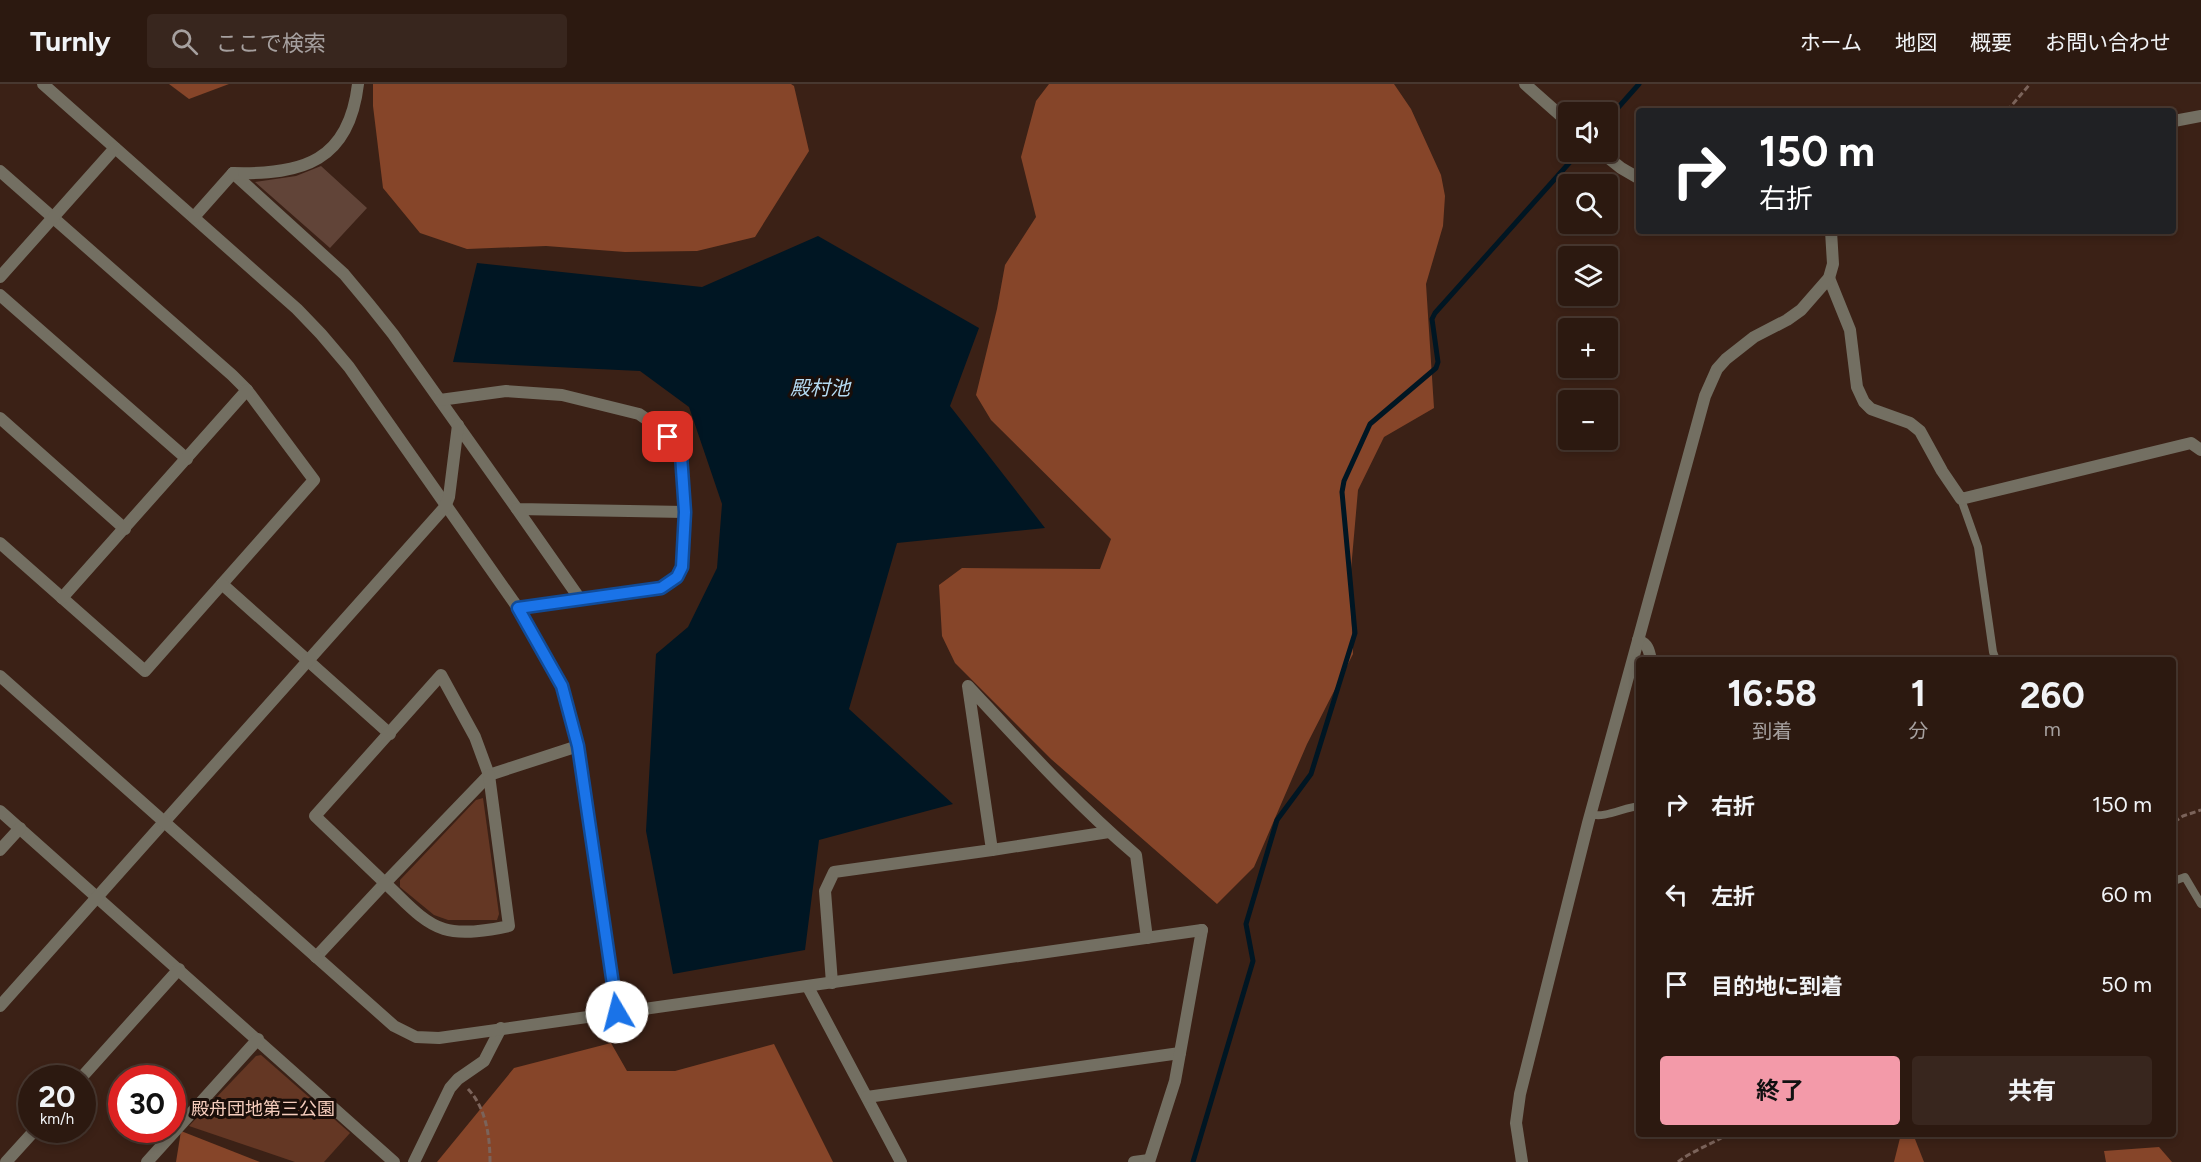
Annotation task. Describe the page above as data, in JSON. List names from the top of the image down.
{
  "water": ["殿村池"],
  "parks": ["殿舟団地第三公園"],
  "page": {
    "header": "Turnly",
    "search": "ここで検索",
    "nav": [
      "ホーム",
      "地図",
      "概要",
      "お問い合わせ"
    ],
    "map_buttons": ["+", "−"],
    "turn": ["150 m", "右折"],
    "eta": [
      "16:58",
      "到着",
      "1",
      "分",
      "260",
      "m"
    ],
    "list": [
      {
        "name": "右折",
        "value": "150 m"
      },
      {
        "name": "左折",
        "value": "60 m"
      },
      {
        "name": "目的地に到着",
        "value": "50 m"
      }
    ],
    "buttons": ["終了", "共有"],
    "speed": "20 km/h",
    "limit": "30"
  }
}
